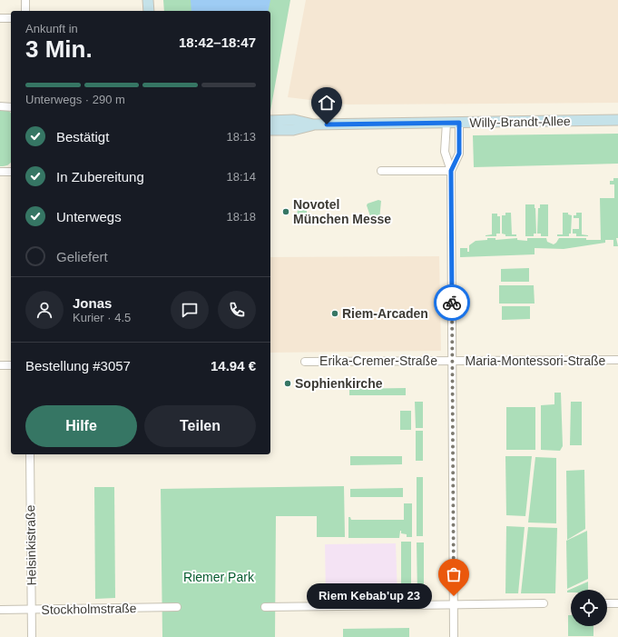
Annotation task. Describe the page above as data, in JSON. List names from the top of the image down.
{
  "streets": {
    "main road": ["Willy-Brandt-Allee"],
    "street": [
      "Erika-Cremer-Straße",
      "Maria-Montessori-Straße",
      "Helsinkistraße",
      "Stockholmstraße"
    ]
  },
  "crossings": [
    ["Erika-Cremer-Straße", "Maria-Montessori-Straße"],
    ["Helsinkistraße", "Stockholmstraße"]
  ],
  "parks": ["Riemer Park"],
  "places": [
    "Novotel München Messe",
    "Riem-Arcaden",
    "Sophienkirche",
    "Riem Kebab'up 23"
  ],
  "page": {
    "heading": ["3 Min.", "Ankunft in", "18:42–18:47"],
    "panel": [
      "Jonas",
      "Kurier · 4.5",
      "Bestellung #3057",
      "14.94 €"
    ],
    "bar": "Unterwegs · 290 m",
    "list": [
      ["Bestätigt", "18:13"],
      ["In Zubereitung", "18:14"],
      ["Unterwegs", "18:18"],
      "Geliefert"
    ],
    "buttons": ["Hilfe", "Teilen"],
    "bubble": "Riem Kebab'up 23"
  }
}
